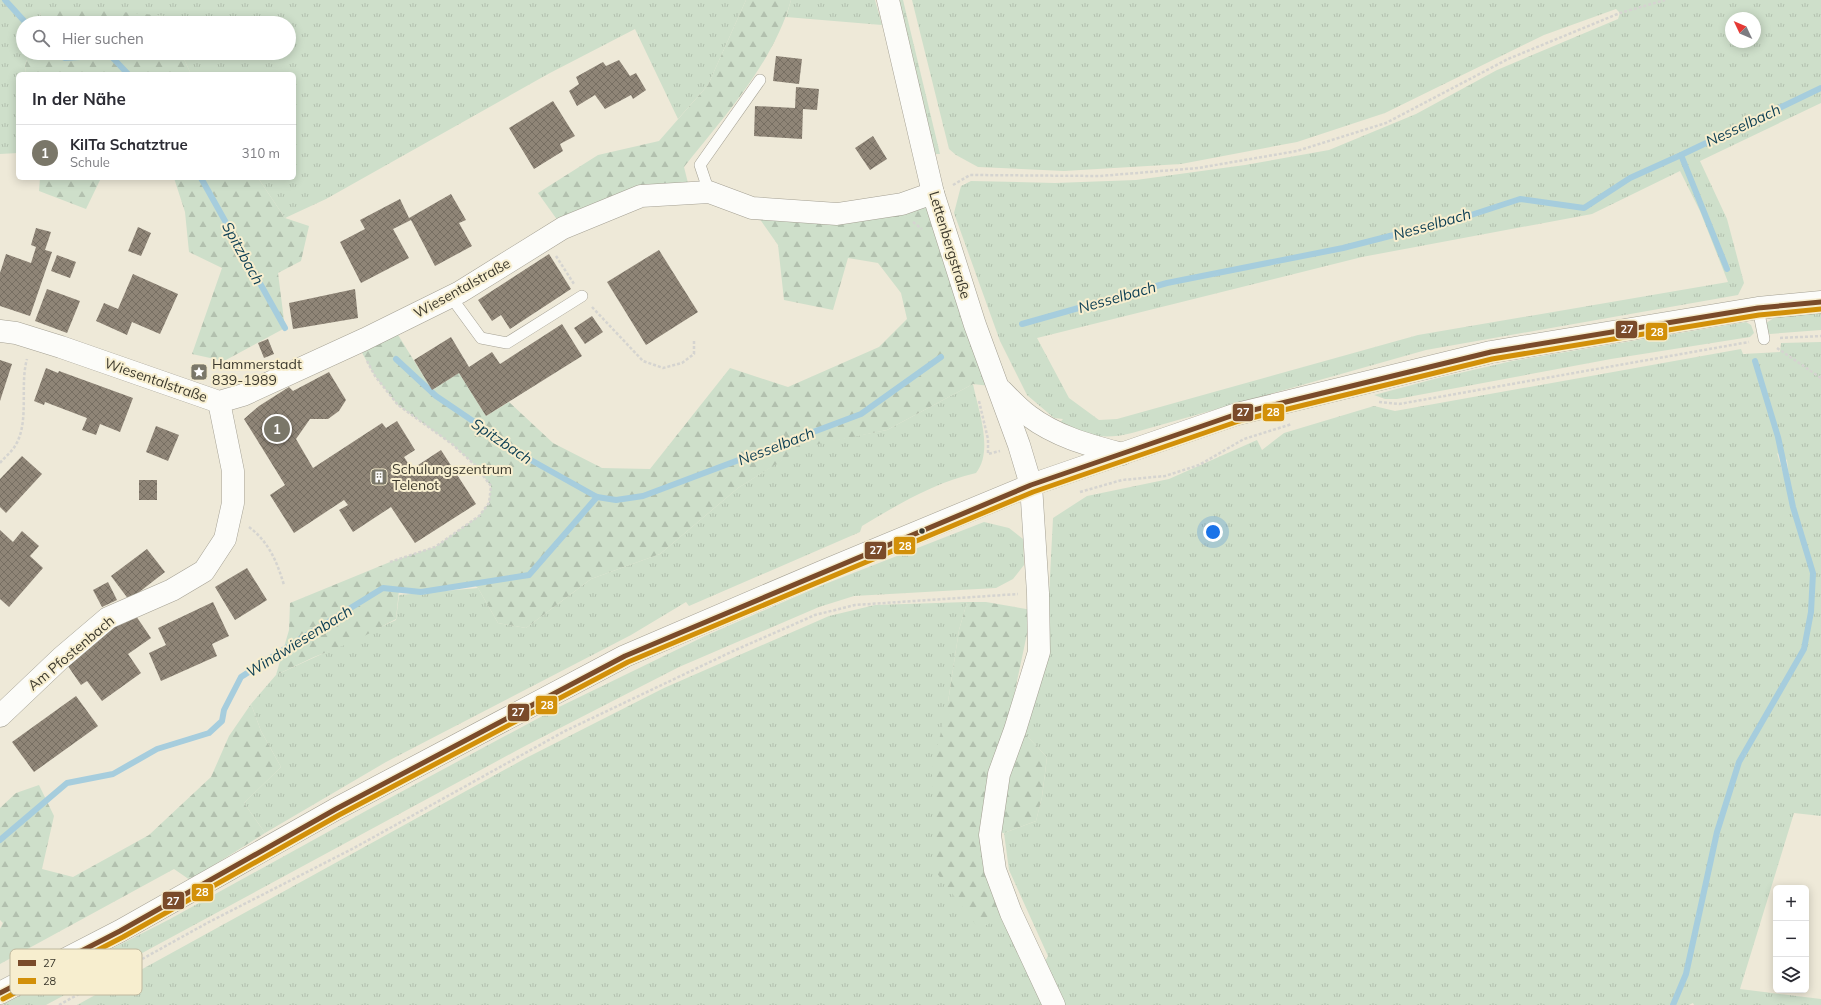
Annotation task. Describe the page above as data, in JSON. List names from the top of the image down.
{
  "streets": {
    "street": ["Lettenbergstraße", "Wiesentalstraße", "Am Pfostenbach"]
  },
  "crossings": [
    ["Lettenbergstraße", "Wiesentalstraße"],
    ["Wiesentalstraße", "Am Pfostenbach"]
  ],
  "water": ["Nesselbach", "Spitzbach", "Windwiesenbach"],
  "places": {
    "place": ["Hammerstadt 839-1989"],
    "building": ["Schulungszentrum Telenot"]
  },
  "lines": ["transit line 27", "transit line 28"],
  "legend": ["27", "28"],
  "north": "top left",
  "page": {
    "search": "Hier suchen",
    "heading": "In der Nähe",
    "list": [
      {
        "mark": "1",
        "name": "KiITa Schatztrue",
        "note": "Schule",
        "value": "310 m"
      }
    ],
    "pins": "1",
    "map_buttons": ["+", "−"]
  }
}
